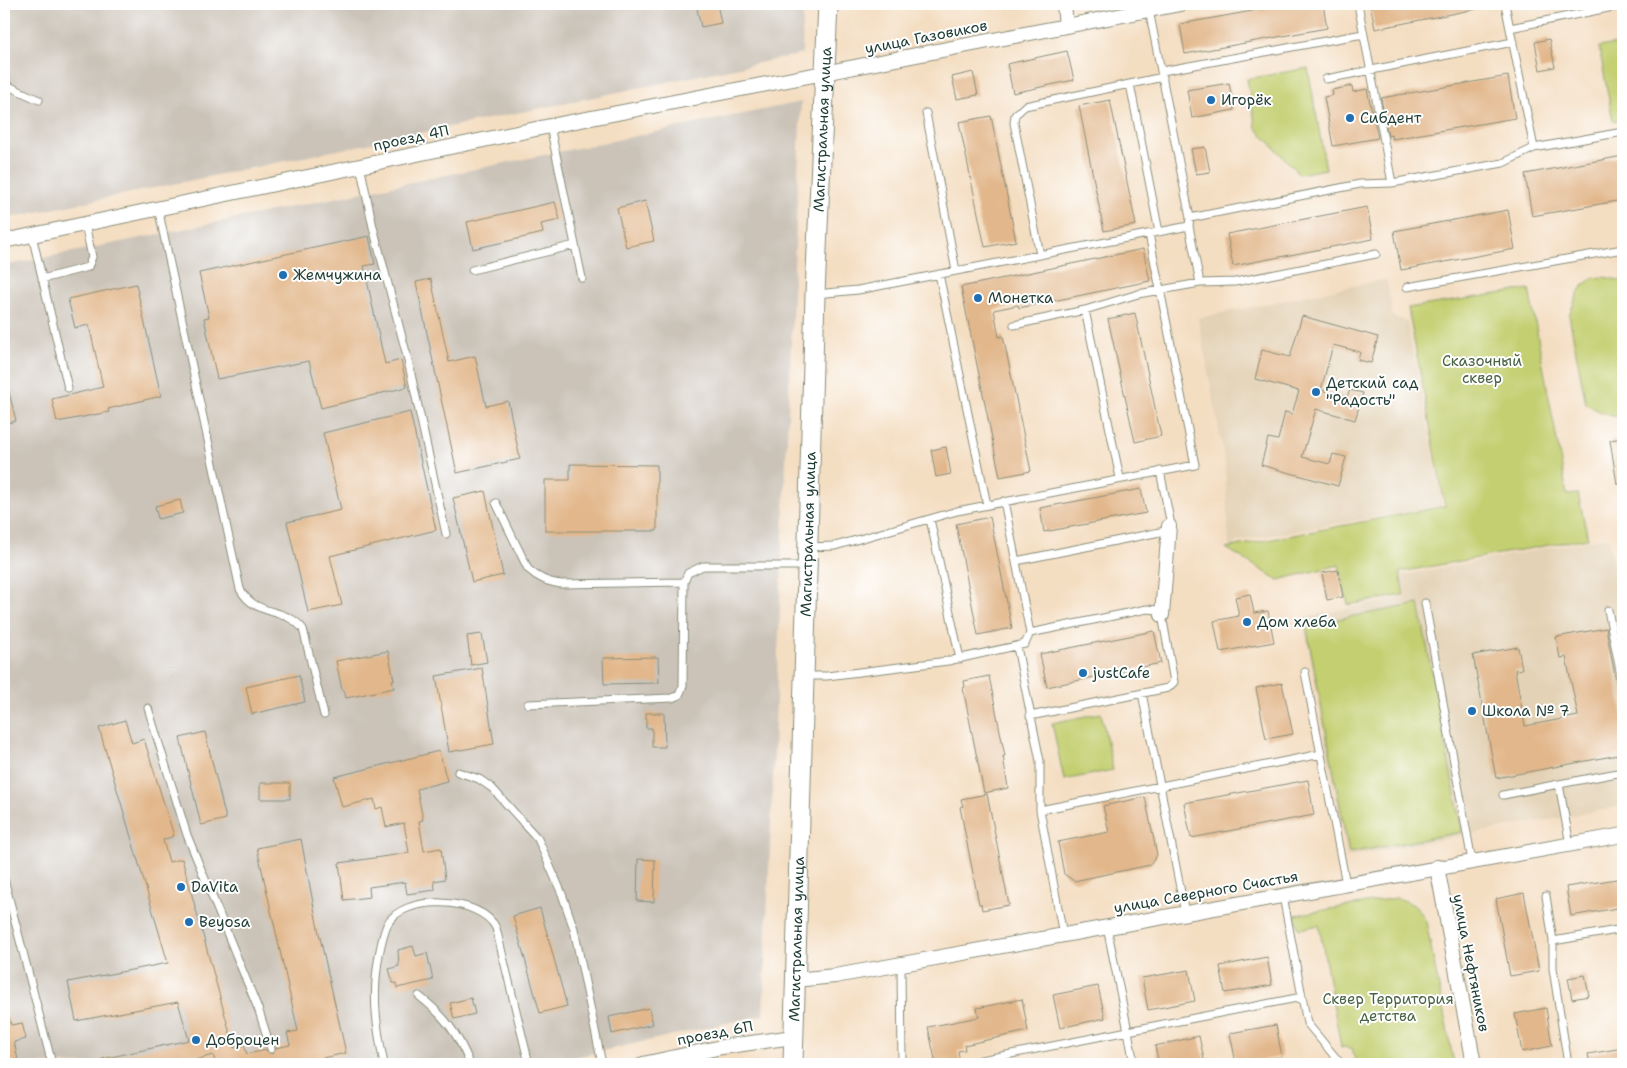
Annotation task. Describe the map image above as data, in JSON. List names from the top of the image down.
{
  "streets": {
    "main road": ["Магистральная улица"],
    "street": [
      "улица Газовиков",
      "проезд 4П",
      "улица Северного Счастья",
      "улица Нефтяников",
      "проезд 6П"
    ]
  },
  "crossings": [
    ["улица Газовиков", "Магистральная улица"],
    ["улица Газовиков", "проезд 4П"],
    ["Магистральная улица", "проезд 4П"],
    ["Магистральная улица", "улица Северного Счастья"],
    ["Магистральная улица", "проезд 6П"],
    ["улица Северного Счастья", "улица Нефтяников"]
  ],
  "parks": ["Сказочный сквер", "Сквер Территория детства"],
  "places": [
    "Игорёк",
    "Сибдент",
    "Жемчужина",
    "Монетка",
    "Детский сад \"Радость\"",
    "Дом хлеба",
    "justCafe",
    "Школа № 7",
    "DaVita",
    "Beyosa",
    "Доброцен"
  ]
}
